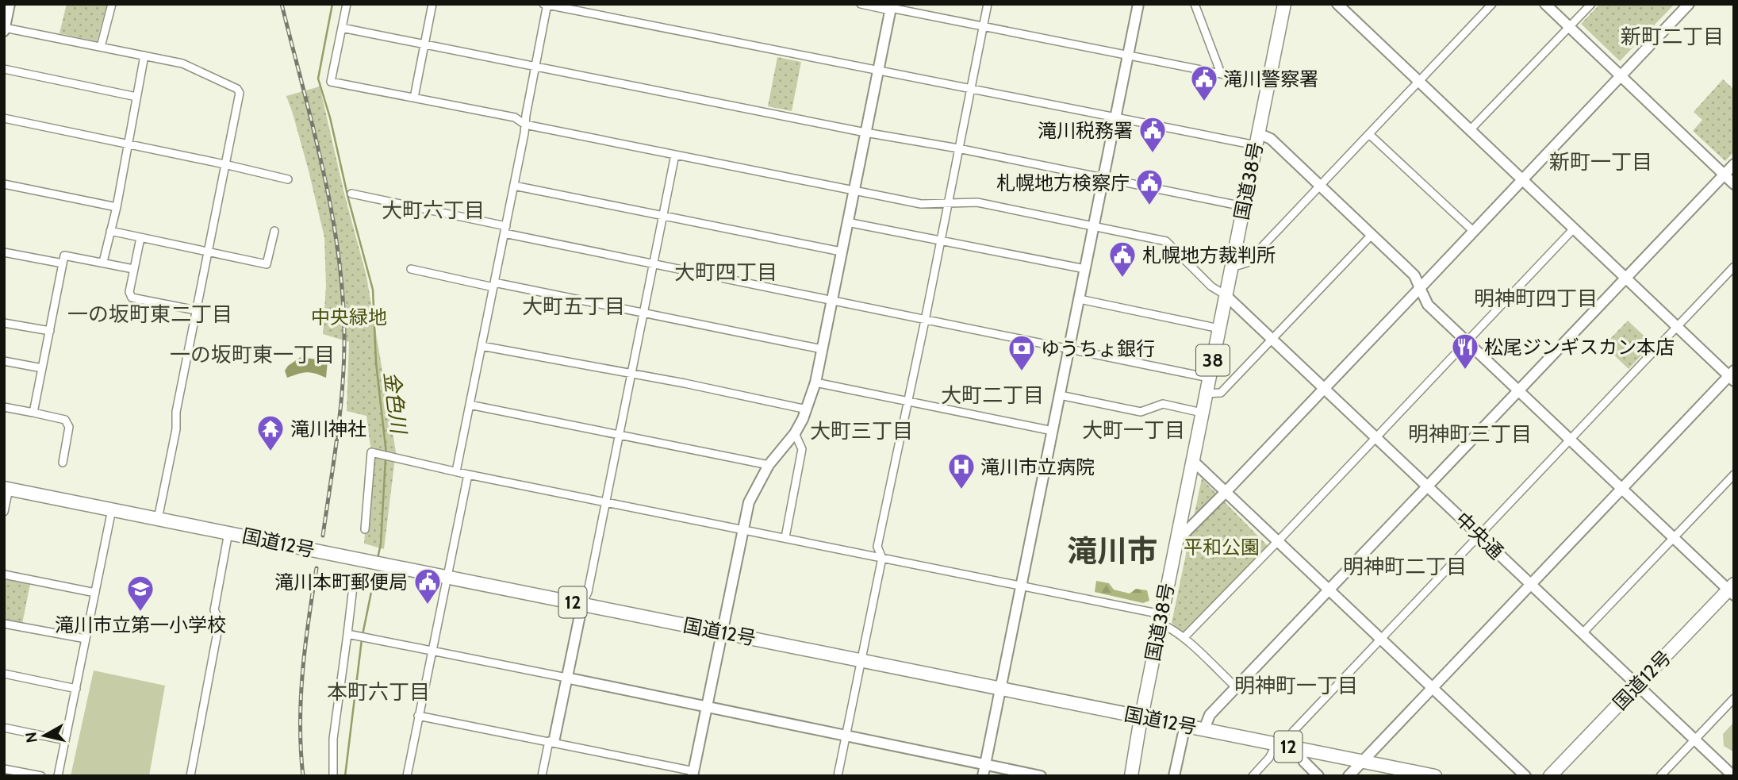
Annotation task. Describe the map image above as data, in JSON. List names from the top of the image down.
{
  "streets": {
    "highway": [
      "国道38号",
      "38",
      "国道12号",
      "12"
    ],
    "street": ["中央通"]
  },
  "crossings": [
    ["国道38号", "中央通"],
    ["国道38号", "国道12号"],
    ["中央通", "国道12号"]
  ],
  "districts": [
    "新町二丁目",
    "新町一丁目",
    "大町六丁目",
    "大町四丁目",
    "明神町四丁目",
    "大町五丁目",
    "一の坂町東二丁目",
    "一の坂町東一丁目",
    "大町二丁目",
    "大町一丁目",
    "大町三丁目",
    "明神町三丁目",
    "滝川市",
    "明神町二丁目",
    "明神町一丁目",
    "本町六丁目"
  ],
  "water": ["金色川"],
  "parks": ["中央緑地", "平和公園"],
  "places": {
    "public building": [
      "滝川警察署",
      "滝川税務署",
      "札幌地方検察庁",
      "札幌地方裁判所",
      "滝川本町郵便局"
    ],
    "restaurant": ["松尾ジンギスカン本店"],
    "bank": ["ゆうちょ銀行"],
    "temple": ["滝川神社"],
    "hospital": ["滝川市立病院"],
    "school or university": ["滝川市立第一小学校"]
  },
  "north": "left"
}
